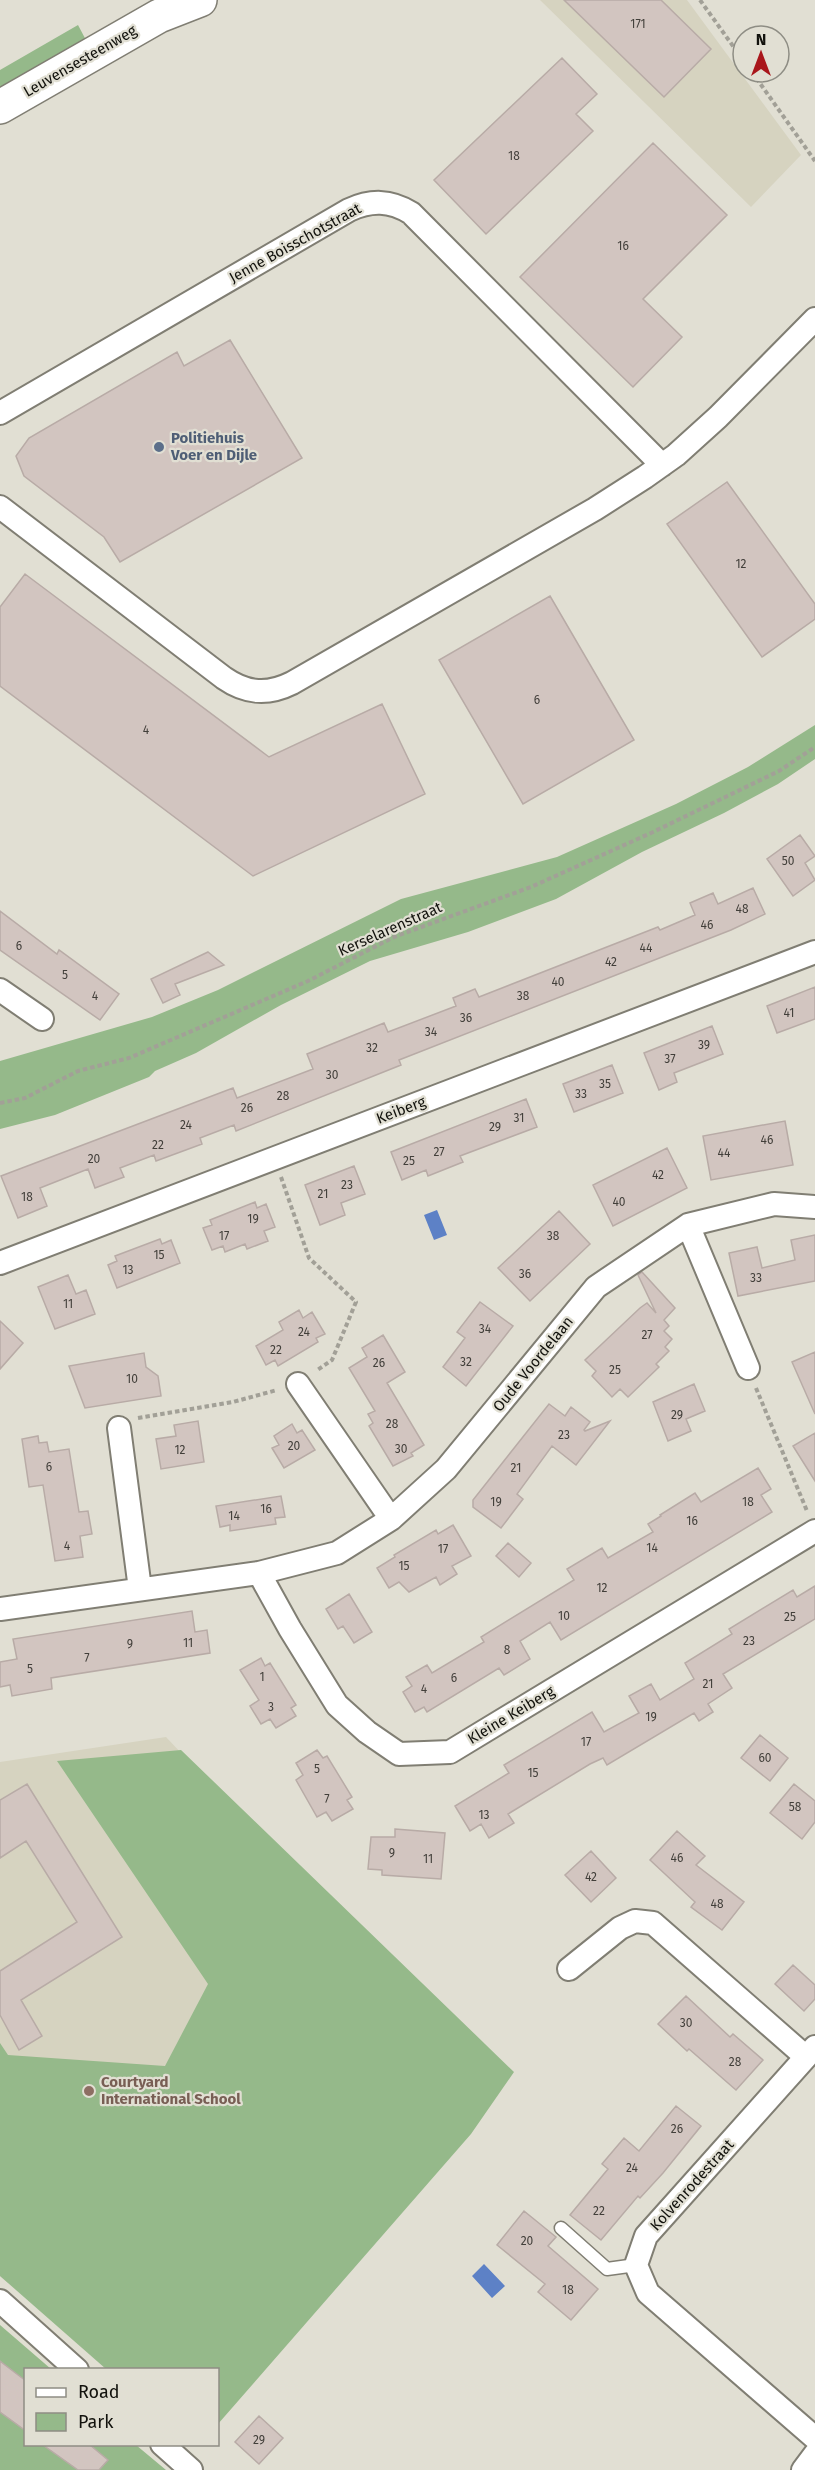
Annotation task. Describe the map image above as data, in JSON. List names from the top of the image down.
{
  "streets": {
    "main road": ["Leuvensesteenweg"],
    "street": [
      "Jenne Boisschotstraat",
      "Keiberg",
      "Oude Voordelaan",
      "Kleine Keiberg",
      "Kolvenrodestraat"
    ],
    "path": ["Kerselarenstraat"]
  },
  "crossings": [
    ["Oude Voordelaan", "Kleine Keiberg"]
  ],
  "places": ["Politiehuis Voer en Dijle", "Courtyard International School"],
  "house_numbers": [
    "171",
    "18",
    "16",
    "12",
    "6",
    "4",
    "50",
    "48",
    "46",
    "6",
    "44",
    "42",
    "5",
    "40",
    "4",
    "38",
    "41",
    "36",
    "34",
    "39",
    "32",
    "37",
    "30",
    "35",
    "33",
    "28",
    "26",
    "31",
    "24",
    "29",
    "46",
    "22",
    "27",
    "44",
    "20",
    "25",
    "42",
    "23",
    "21",
    "18",
    "40",
    "19",
    "17",
    "38",
    "15",
    "13",
    "36",
    "33",
    "11",
    "34",
    "24",
    "27",
    "22",
    "32",
    "26",
    "25",
    "10",
    "29",
    "28",
    "23",
    "20",
    "30",
    "12",
    "6",
    "21",
    "19",
    "18",
    "16",
    "14",
    "16",
    "4",
    "14",
    "17",
    "15",
    "12",
    "10",
    "25",
    "23",
    "11",
    "9",
    "8",
    "7",
    "5",
    "1",
    "6",
    "21",
    "4",
    "3",
    "19",
    "17",
    "60",
    "5",
    "15",
    "7",
    "58",
    "13",
    "9",
    "46",
    "11",
    "42",
    "48",
    "30",
    "28",
    "26",
    "24",
    "22",
    "20",
    "18",
    "29"
  ],
  "legend": ["Road", "Park"],
  "north": "top"
}
